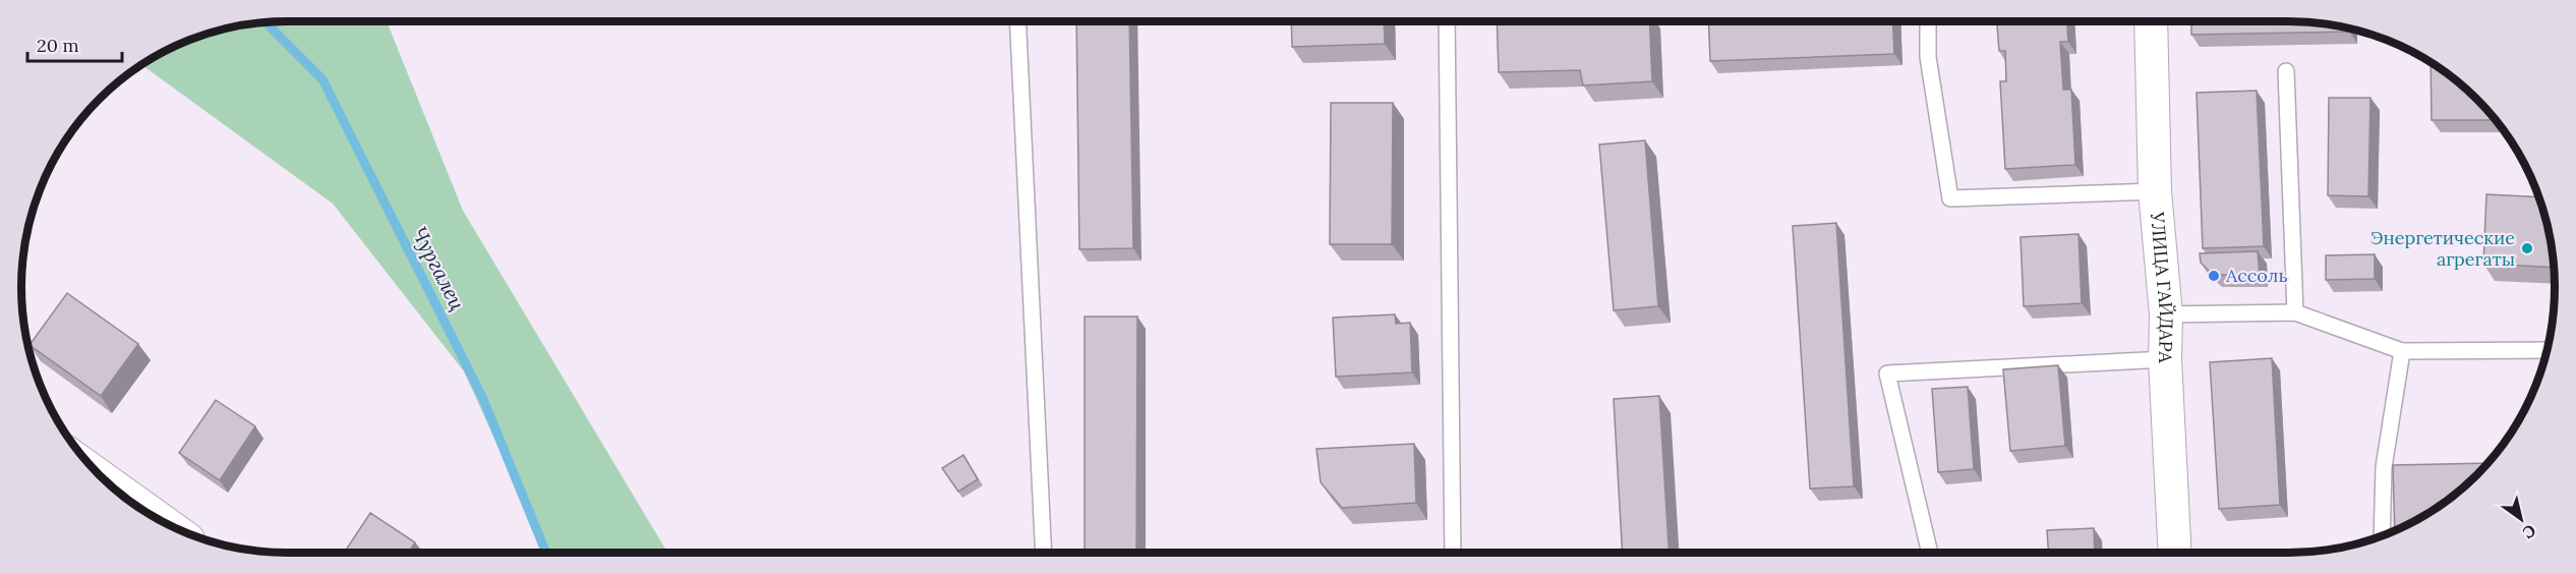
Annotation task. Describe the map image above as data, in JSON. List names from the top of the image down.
{
  "streets": {
    "street": ["УЛИЦА ГАЙДАРА"]
  },
  "water": ["Чургалец"],
  "places": ["Энергетические агрегаты", "Ассоль"],
  "scale_bar": "20 m",
  "north": "bottom right"
}
